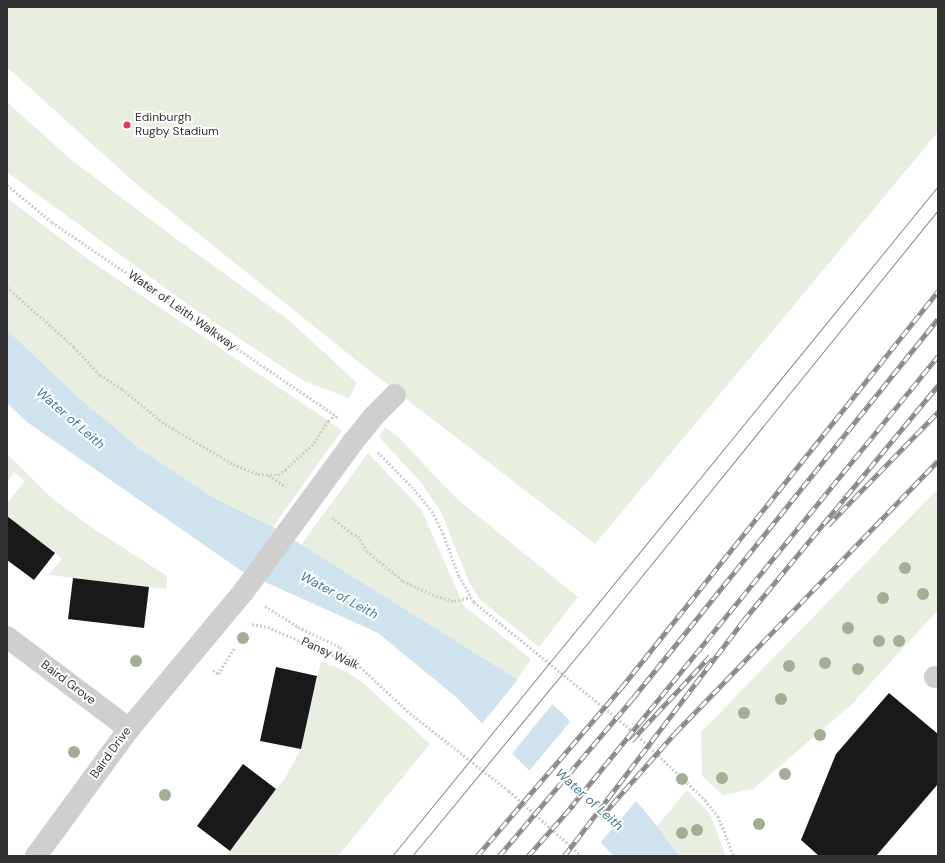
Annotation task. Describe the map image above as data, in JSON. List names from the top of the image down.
{
  "streets": {
    "street": ["Baird Grove", "Baird Drive"],
    "path": ["Water of Leith Walkway", "Pansy Walk"]
  },
  "crossings": [
    ["Water of Leith Walkway", "Baird Drive"],
    ["Baird Grove", "Baird Drive"]
  ],
  "water": ["Water of Leith"],
  "places": ["Edinburgh Rugby Stadium"]
}
